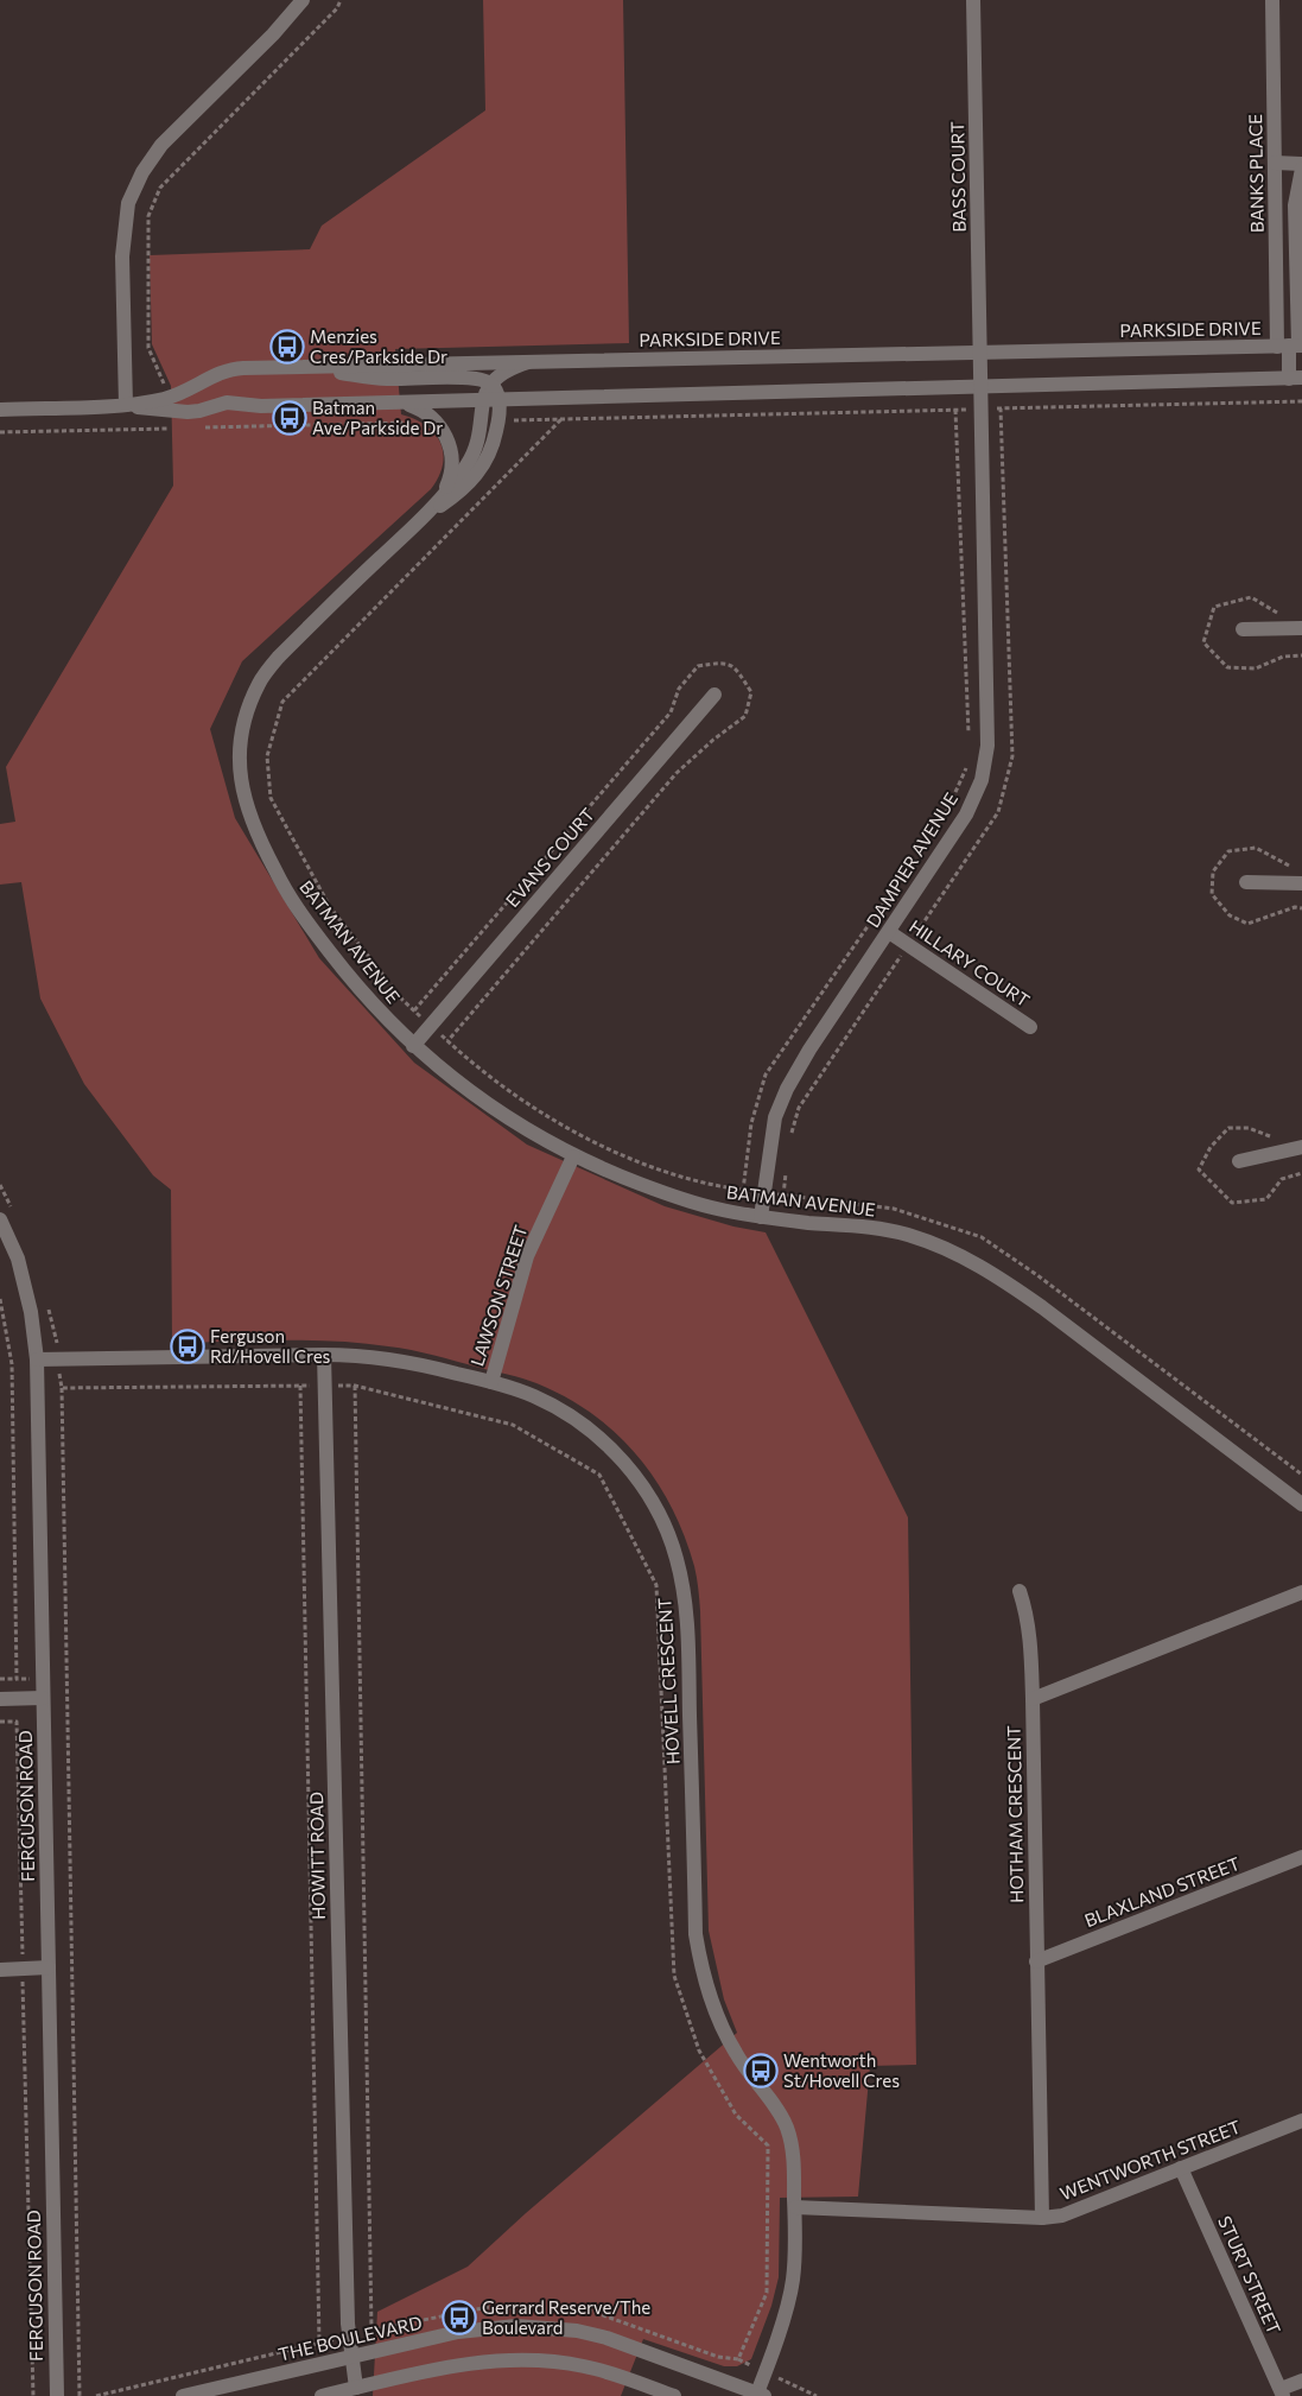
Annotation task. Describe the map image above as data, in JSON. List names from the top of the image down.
{
  "streets": {
    "street": [
      "BANKS PLACE",
      "BASS COURT",
      "PARKSIDE DRIVE",
      "EVANS COURT",
      "DAMPIER AVENUE",
      "BATMAN AVENUE",
      "HILLARY COURT",
      "LAWSON STREET",
      "HOVELL CRESCENT",
      "FERGUSON ROAD",
      "HOTHAM CRESCENT",
      "HOWITT ROAD",
      "BLAXLAND STREET",
      "WENTWORTH STREET",
      "STURT STREET",
      "THE BOULEVARD"
    ]
  },
  "crossings": [
    ["BANKS PLACE", "PARKSIDE DRIVE"],
    ["BASS COURT", "PARKSIDE DRIVE"],
    ["BASS COURT", "DAMPIER AVENUE"],
    ["PARKSIDE DRIVE", "DAMPIER AVENUE"],
    ["PARKSIDE DRIVE", "BATMAN AVENUE"],
    ["EVANS COURT", "BATMAN AVENUE"],
    ["DAMPIER AVENUE", "BATMAN AVENUE"],
    ["DAMPIER AVENUE", "HILLARY COURT"],
    ["BATMAN AVENUE", "LAWSON STREET"],
    ["LAWSON STREET", "HOVELL CRESCENT"],
    ["HOVELL CRESCENT", "FERGUSON ROAD"],
    ["HOVELL CRESCENT", "HOWITT ROAD"],
    ["HOVELL CRESCENT", "WENTWORTH STREET"],
    ["HOVELL CRESCENT", "THE BOULEVARD"],
    ["HOTHAM CRESCENT", "BLAXLAND STREET"],
    ["HOTHAM CRESCENT", "WENTWORTH STREET"],
    ["HOWITT ROAD", "THE BOULEVARD"],
    ["WENTWORTH STREET", "STURT STREET"]
  ],
  "places": {
    "bus stop": [
      "Menzies Cres/Parkside Dr",
      "Batman Ave/Parkside Dr",
      "Ferguson Rd/Hovell Cres",
      "Wentworth St/Hovell Cres",
      "Gerrard Reserve/The Boulevard"
    ]
  }
}
